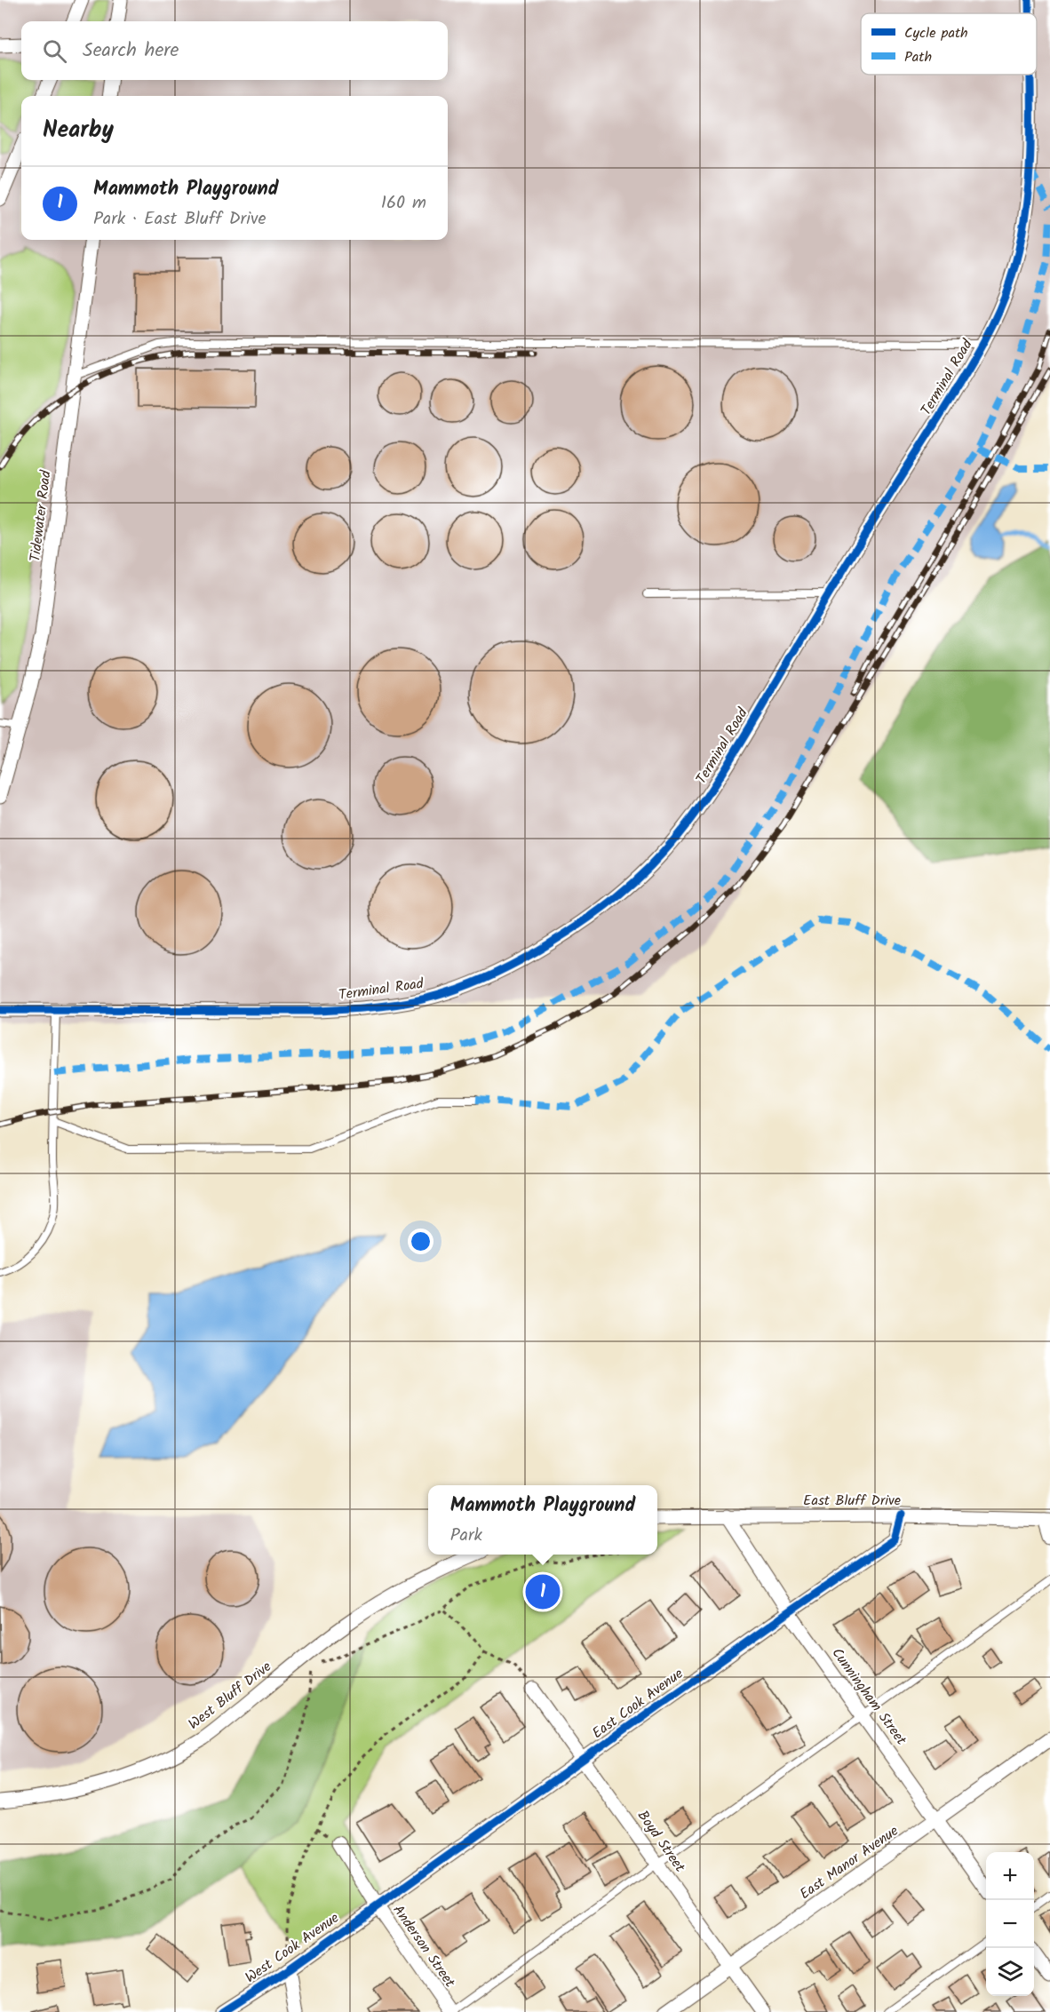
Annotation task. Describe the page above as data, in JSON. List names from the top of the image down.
{
  "streets": {
    "street": [
      "Terminal Road",
      "Tidewater Road",
      "East Bluff Drive",
      "West Bluff Drive",
      "Cunningham Street",
      "East Cook Avenue",
      "Boyd Street",
      "East Manor Avenue",
      "Anderson Street",
      "West Cook Avenue"
    ]
  },
  "crossings": [
    ["East Bluff Drive", "Cunningham Street"],
    ["East Bluff Drive", "East Cook Avenue"],
    ["Cunningham Street", "East Cook Avenue"],
    ["Cunningham Street", "East Manor Avenue"],
    ["East Cook Avenue", "Boyd Street"],
    ["East Cook Avenue", "Anderson Street"],
    ["East Cook Avenue", "West Cook Avenue"],
    ["Boyd Street", "East Manor Avenue"],
    ["Anderson Street", "West Cook Avenue"]
  ],
  "legend": ["Cycle path", "Path"],
  "page": {
    "search": "Search here",
    "heading": "Nearby",
    "list": [
      {
        "mark": "1",
        "name": "Mammoth Playground",
        "note": "Park · East Bluff Drive",
        "value": "160 m"
      }
    ],
    "popup": ["Mammoth Playground", "Park"],
    "pins": "1",
    "map_buttons": ["+", "−"]
  }
}
